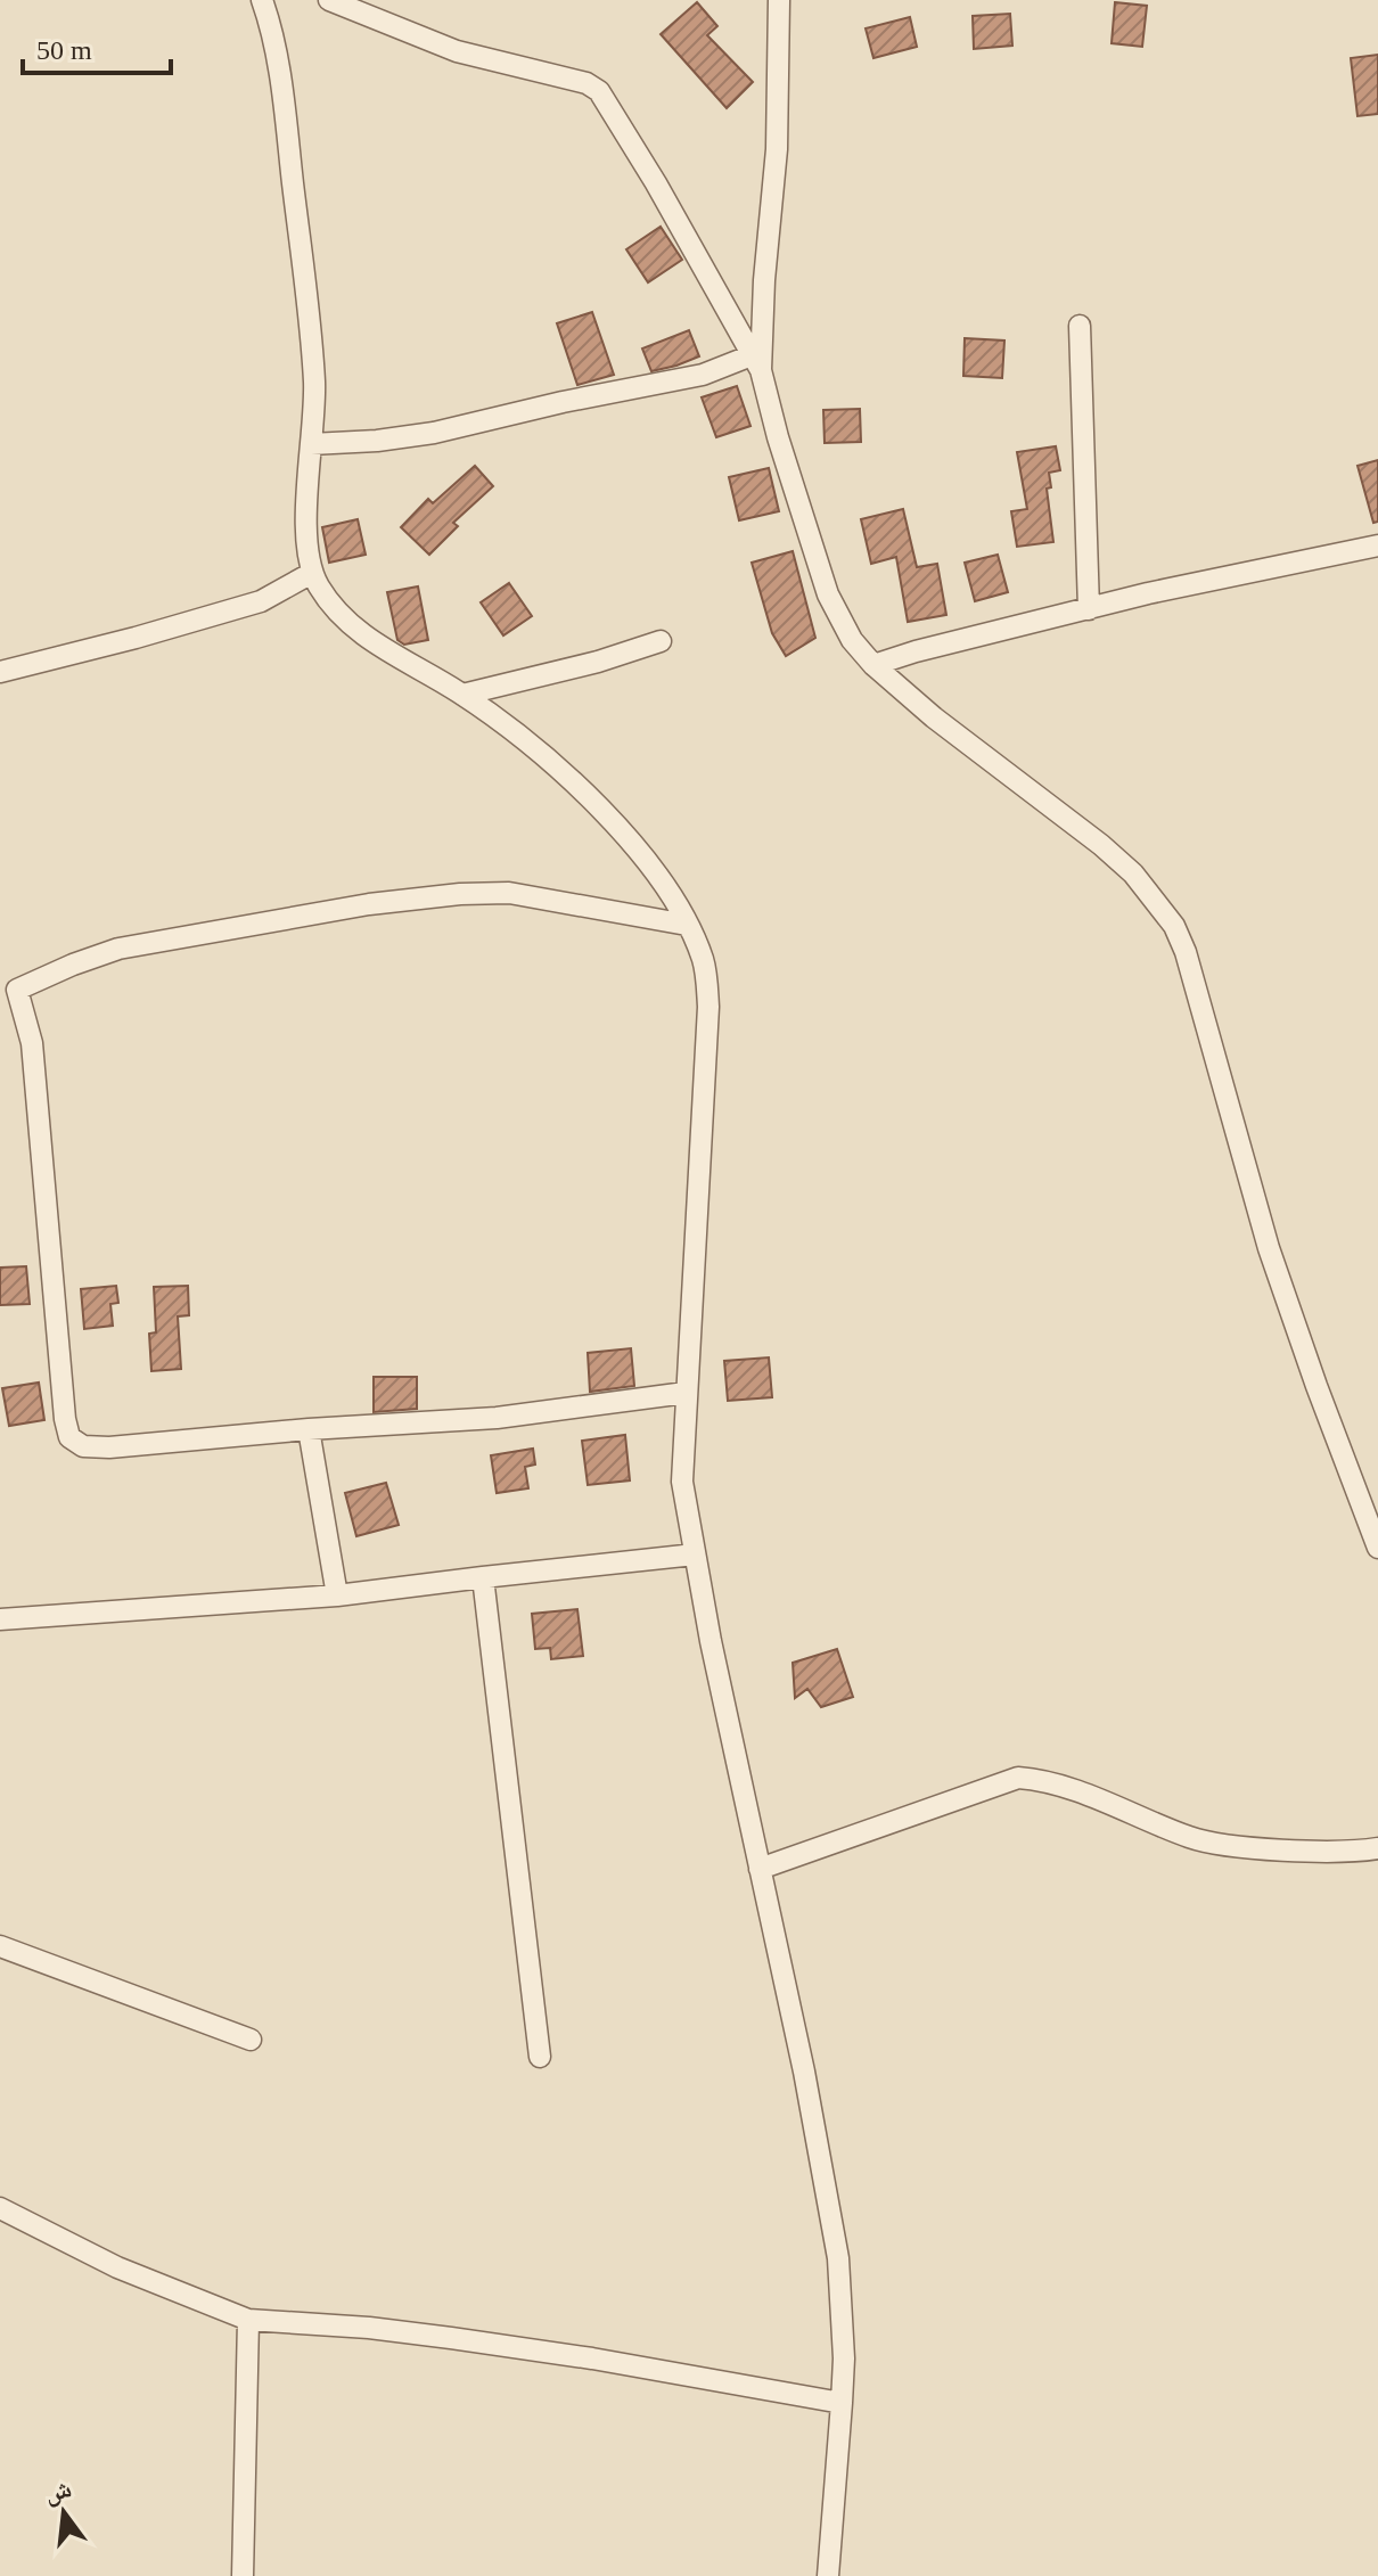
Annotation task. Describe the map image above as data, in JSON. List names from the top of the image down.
{
  "scale_bar": "50 m",
  "north": "top"
}
